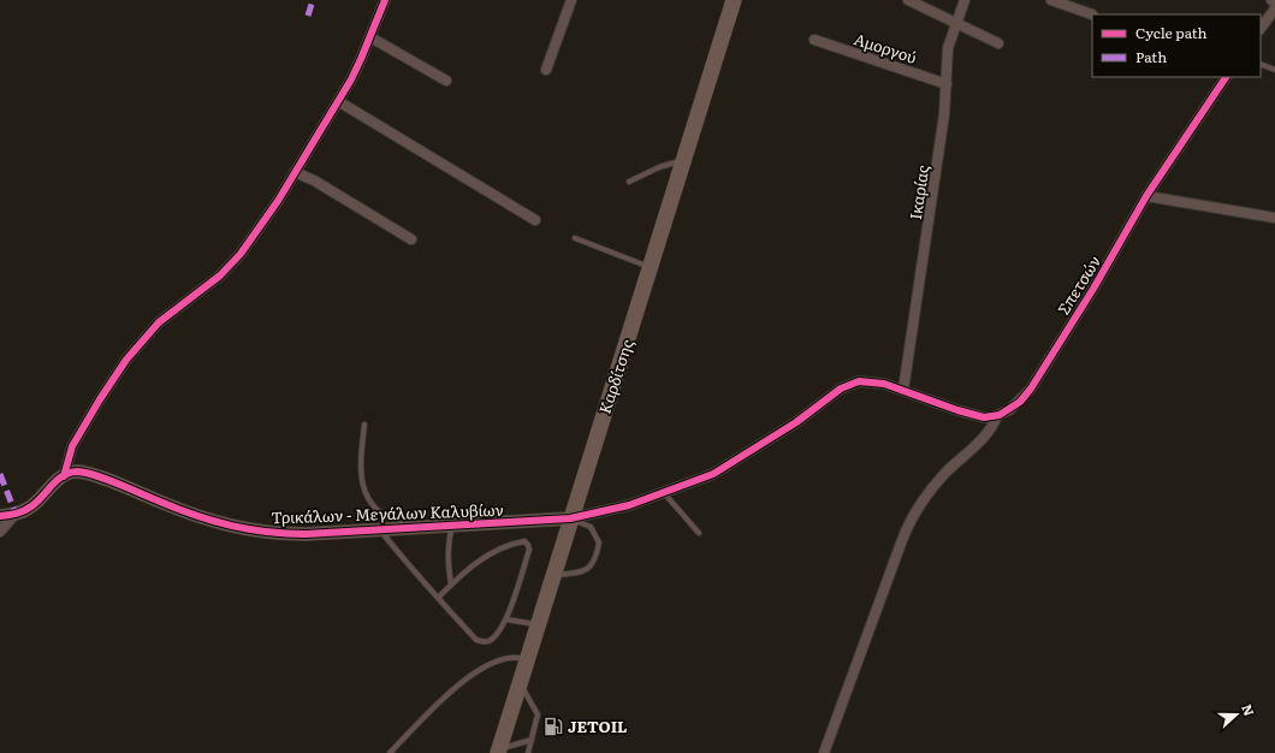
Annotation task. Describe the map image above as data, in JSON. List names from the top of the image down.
{
  "streets": {
    "main road": ["Καρδίτσης"],
    "street": [
      "Αμοργού",
      "Ικαρίας",
      "Σπετσών",
      "Τρικάλων - Μεγάλων Καλυβίων"
    ]
  },
  "crossings": [
    ["Αμοργού", "Ικαρίας"],
    ["Καρδίτσης", "Τρικάλων - Μεγάλων Καλυβίων"]
  ],
  "places": {
    "fuel station": ["JETOIL"]
  },
  "legend": ["Cycle path", "Path"],
  "north": "right"
}
